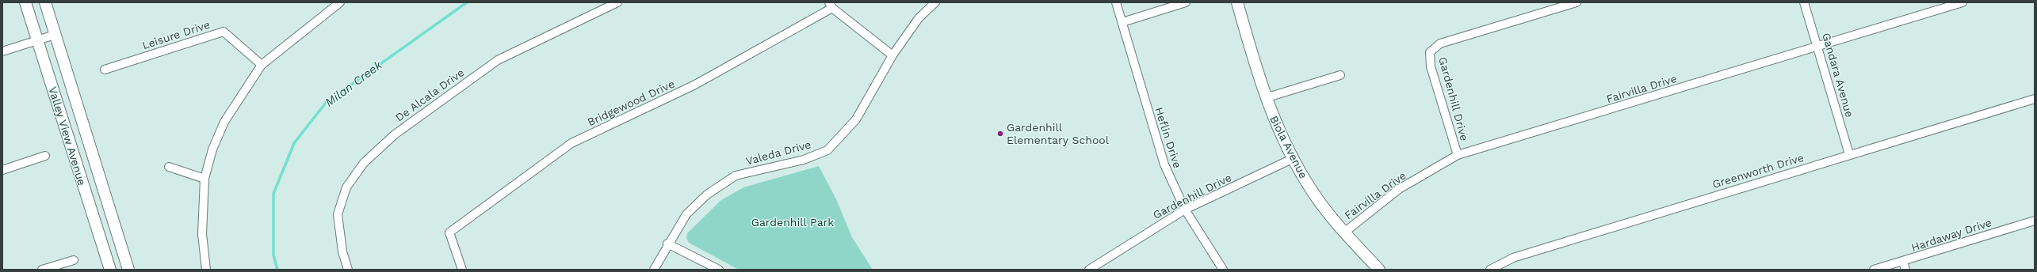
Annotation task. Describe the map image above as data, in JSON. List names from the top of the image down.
{
  "streets": {
    "main road": ["Valley View Avenue", "Biola Avenue"],
    "street": [
      "Leisure Drive",
      "Gandara Avenue",
      "Fairvilla Drive",
      "De Alcala Drive",
      "Gardenhill Drive",
      "Bridgewood Drive",
      "Heflin Drive",
      "Valeda Drive",
      "Greenworth Drive",
      "Hardaway Drive"
    ]
  },
  "crossings": [
    ["Gandara Avenue", "Fairvilla Drive"],
    ["Gandara Avenue", "Greenworth Drive"],
    ["Fairvilla Drive", "Gardenhill Drive"],
    ["Fairvilla Drive", "Biola Avenue"],
    ["Gardenhill Drive", "Heflin Drive"],
    ["Gardenhill Drive", "Biola Avenue"]
  ],
  "water": ["Milan Creek"],
  "parks": ["Gardenhill Park"],
  "places": ["Gardenhill Elementary School"]
}
